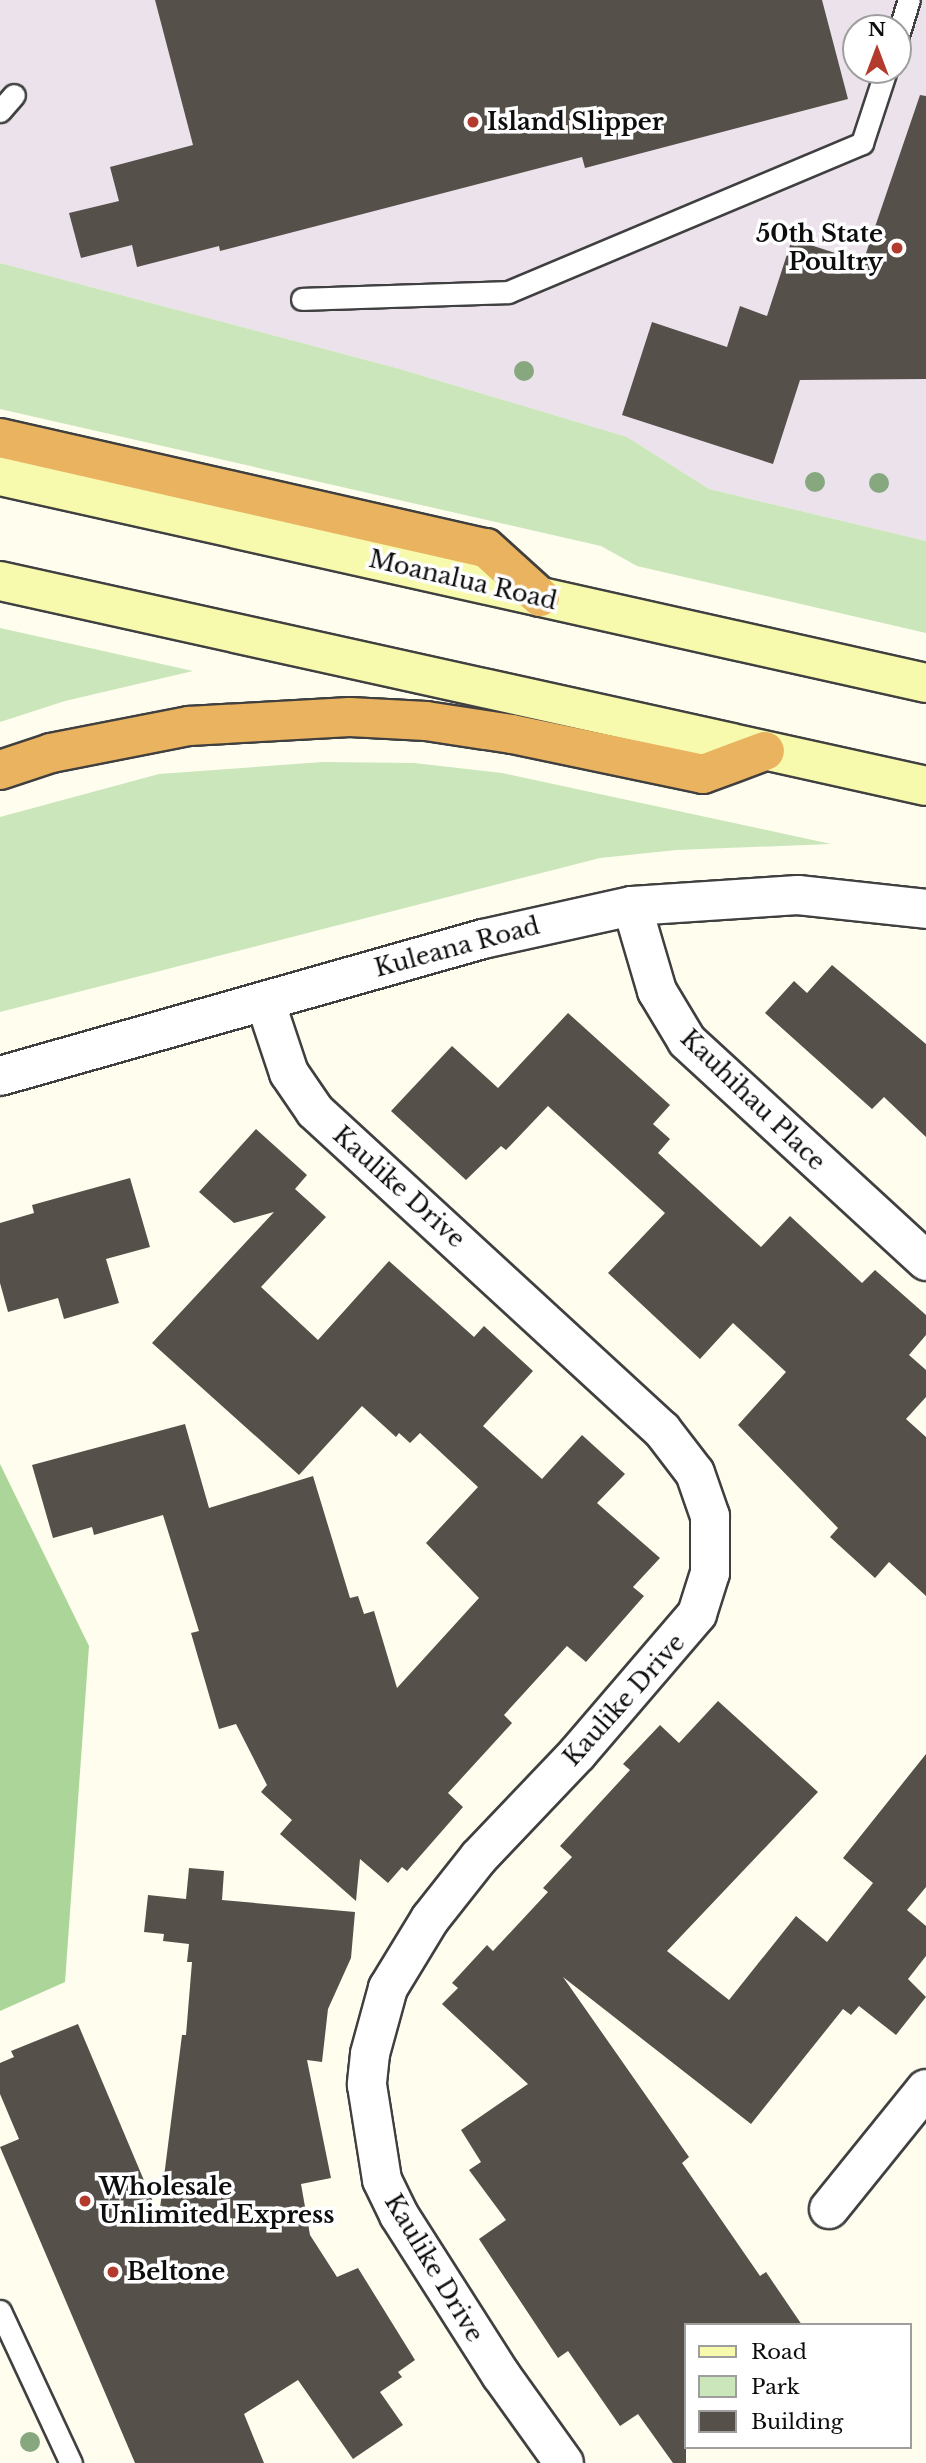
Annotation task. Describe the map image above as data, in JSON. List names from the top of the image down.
{
  "streets": {
    "main road": ["Moanalua Road"],
    "street": ["Kuleana Road", "Kauhihau Place", "Kaulike Drive"]
  },
  "crossings": [
    ["Kuleana Road", "Kauhihau Place"],
    ["Kuleana Road", "Kaulike Drive"]
  ],
  "places": [
    "Island Slipper",
    "50th State Poultry",
    "Wholesale Unlimited Express",
    "Beltone"
  ],
  "legend": ["Road", "Park", "Building"],
  "north": "top"
}
